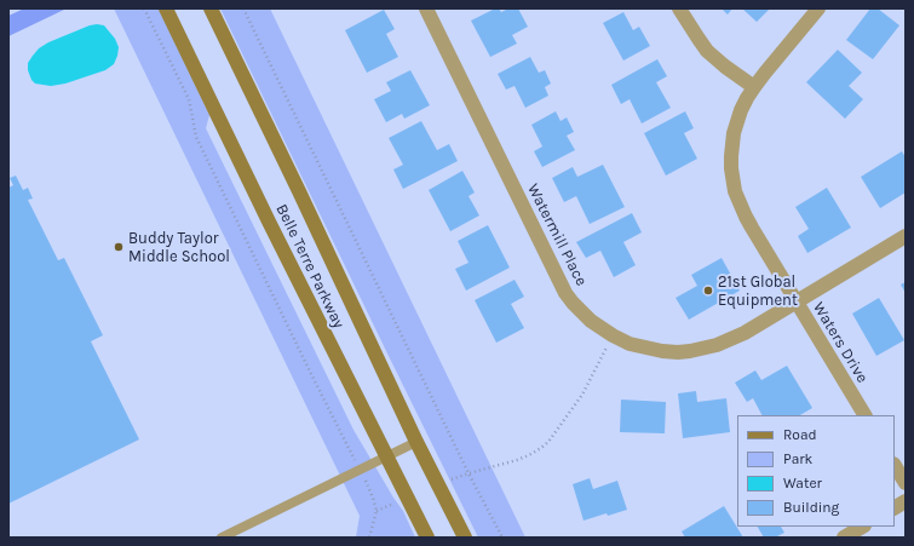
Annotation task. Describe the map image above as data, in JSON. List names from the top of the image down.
{
  "streets": {
    "main road": ["Belle Terre Parkway"],
    "street": ["Watermill Place", "Waters Drive"]
  },
  "crossings": [
    ["Watermill Place", "Waters Drive"]
  ],
  "places": ["Buddy Taylor Middle School", "21st Global Equipment"],
  "legend": [
    "Road",
    "Park",
    "Water",
    "Building"
  ]
}
